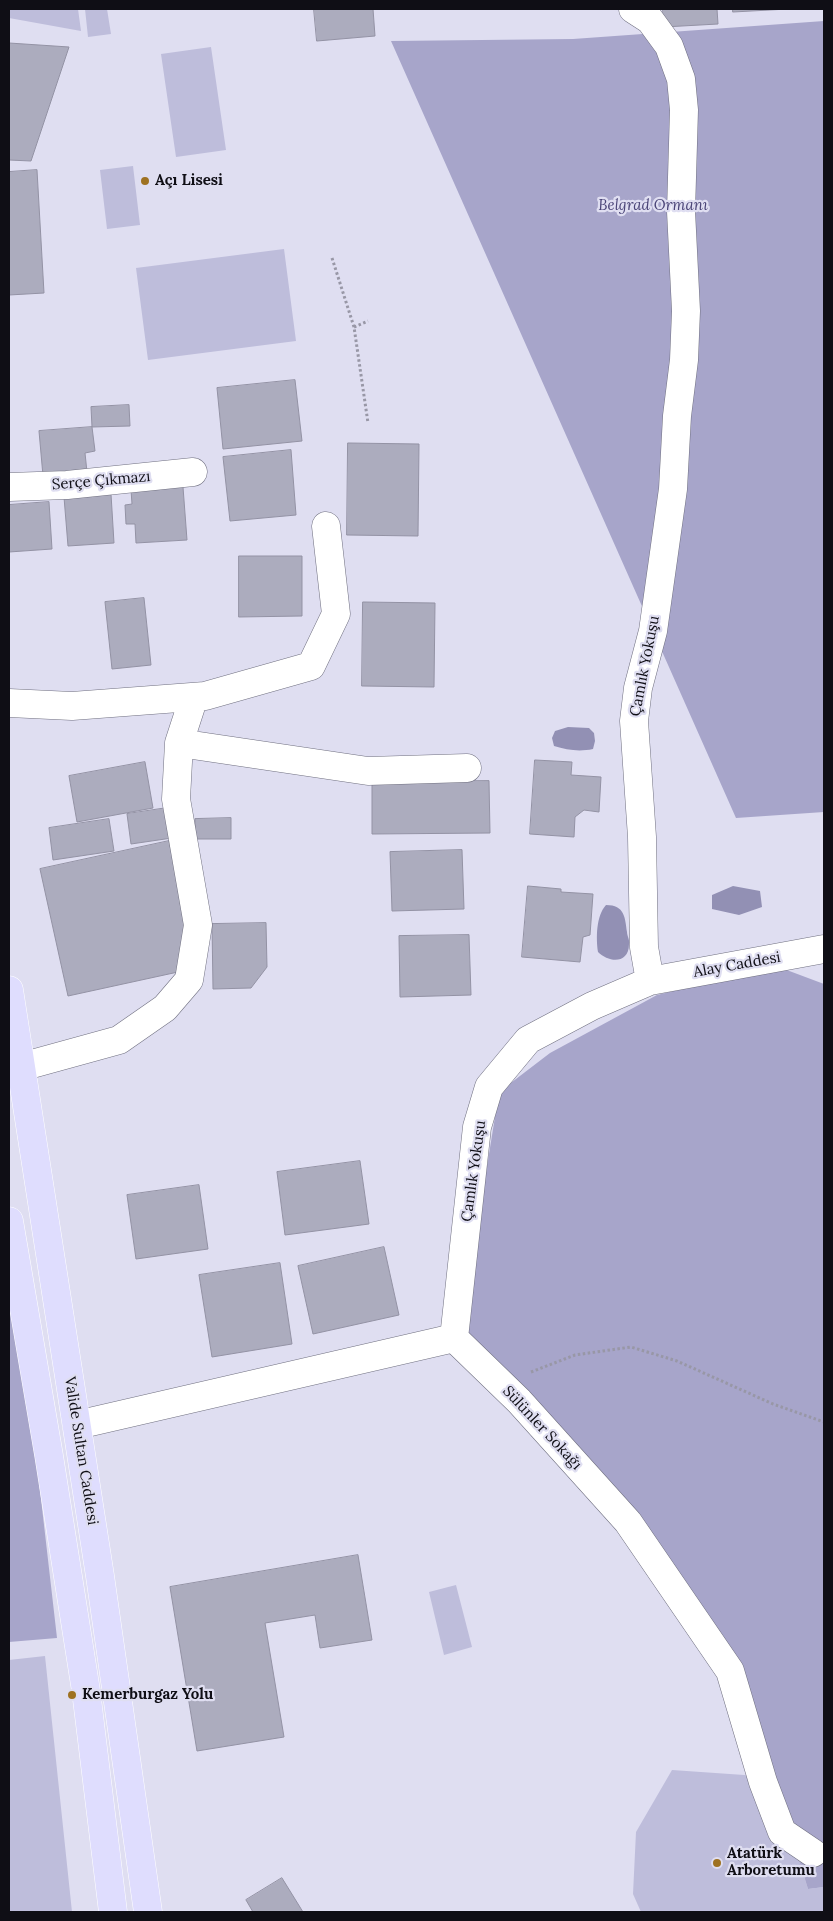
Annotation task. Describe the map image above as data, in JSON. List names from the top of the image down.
{
  "streets": {
    "main road": ["Valide Sultan Caddesi"],
    "street": [
      "Serçe Çıkmazı",
      "Çamlık Yokuşu",
      "Alay Caddesi",
      "Sülünler Sokağı"
    ]
  },
  "crossings": [
    ["Çamlık Yokuşu", "Alay Caddesi"],
    ["Çamlık Yokuşu", "Sülünler Sokağı"]
  ],
  "parks": ["Belgrad Ormanı"],
  "places": ["Açı Lisesi", "Kemerburgaz Yolu", "Atatürk Arboretumu"]
}
